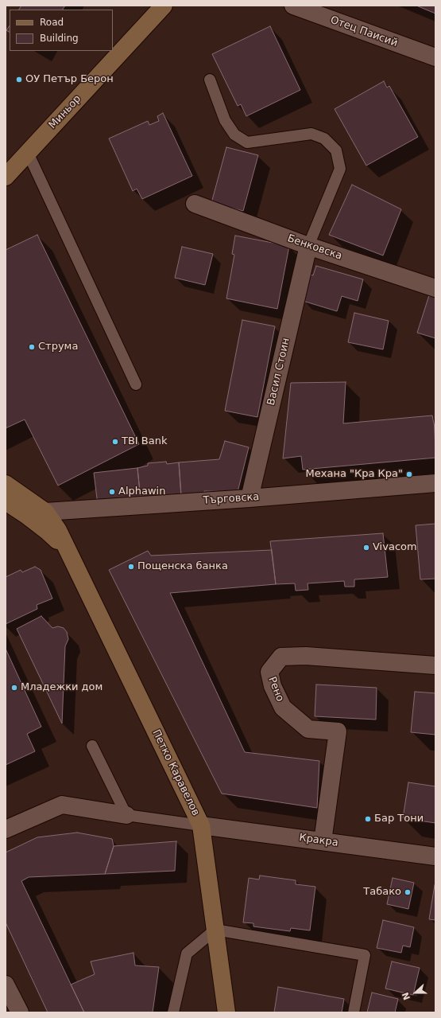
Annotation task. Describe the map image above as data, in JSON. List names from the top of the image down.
{
  "streets": {
    "main road": ["Миньор", "Петко Каравелов"],
    "street": [
      "Отец Паисий",
      "Бенковска",
      "Васил Стоин",
      "Търговска",
      "Рено",
      "Кракра"
    ]
  },
  "crossings": [
    ["Бенковска", "Васил Стоин"],
    ["Васил Стоин", "Търговска"],
    ["Търговска", "Петко Каравелов"],
    ["Рено", "Кракра"],
    ["Петко Каравелов", "Кракра"]
  ],
  "places": [
    "ОУ Петър Берон",
    "Струма",
    "TBI Bank",
    "Механа \"Кра Кра\"",
    "Alphawin",
    "Vivacom",
    "Пощенска банка",
    "Младежки дом",
    "Бар Тони",
    "Табако"
  ],
  "legend": ["Road", "Building"],
  "north": "left"
}
